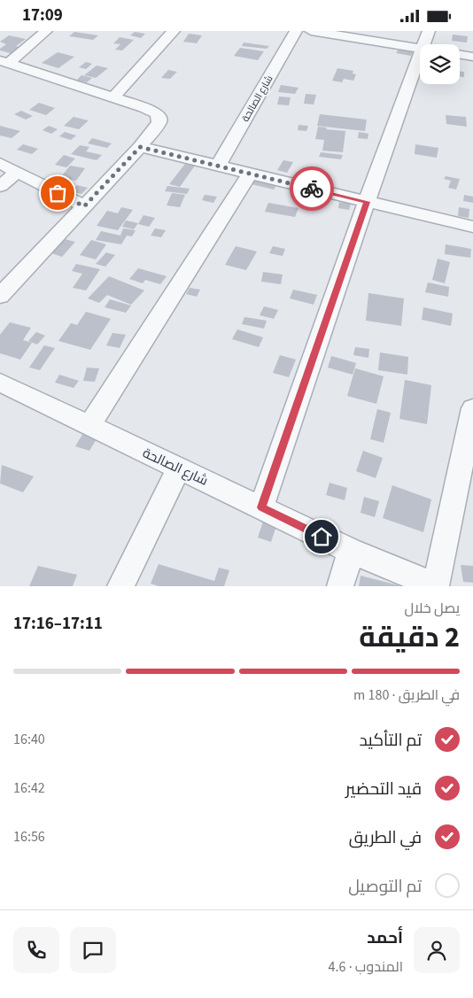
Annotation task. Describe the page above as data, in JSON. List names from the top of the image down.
{
  "streets": {
    "street": ["شارع الصالحة"]
  },
  "page": {
    "status": "17:09",
    "heading": ["2 دقيقة", "يصل خلال", "17:11–17:16"],
    "panel": ["أحمد", "المندوب · 4.6"],
    "bar": "في الطريق · 180 m",
    "list": [
      ["تم التأكيد", "16:40"],
      ["قيد التحضير", "16:42"],
      ["في الطريق", "16:56"],
      "تم التوصيل"
    ]
  }
}
